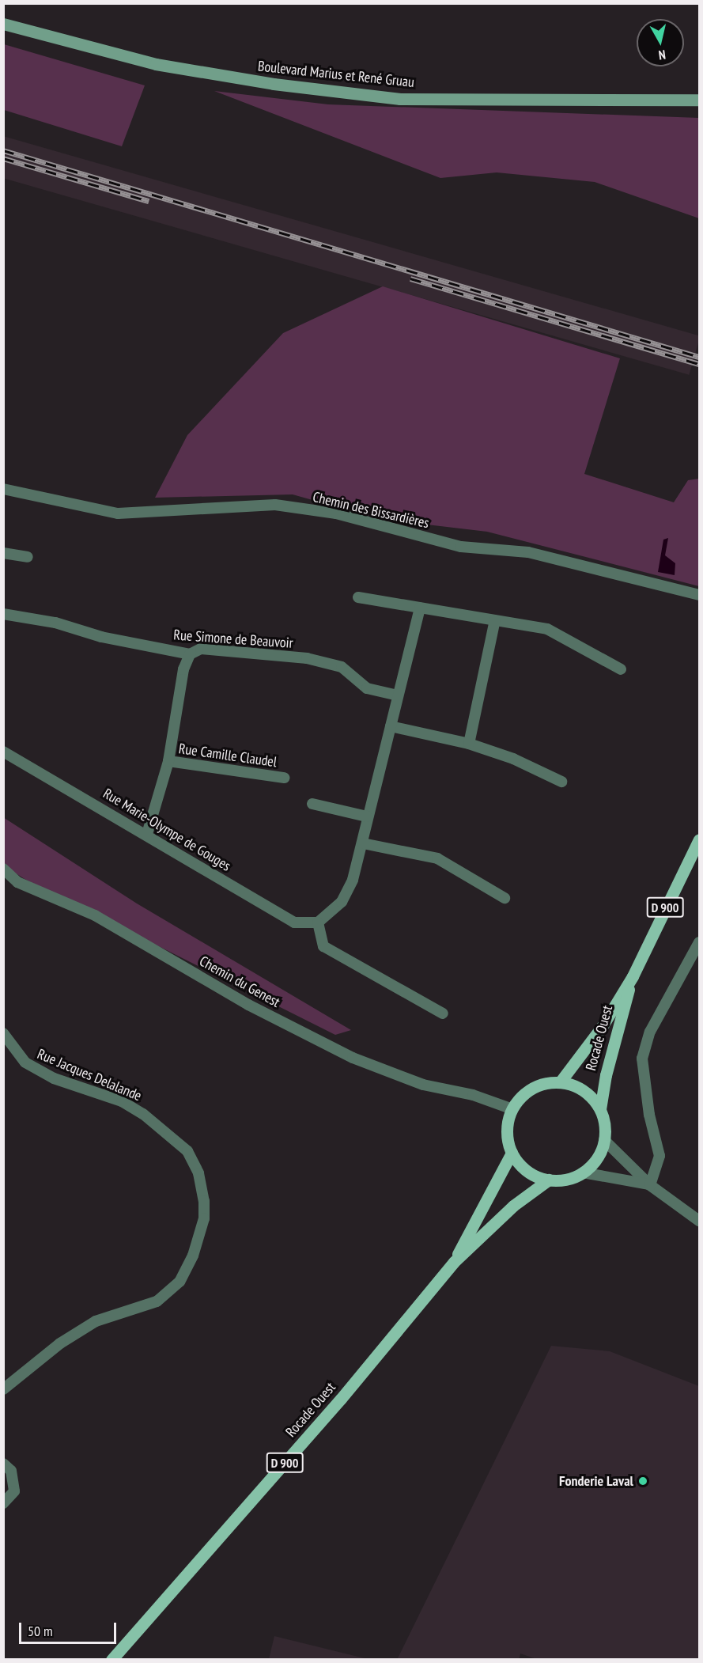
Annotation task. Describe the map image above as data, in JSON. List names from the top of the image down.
{
  "streets": {
    "main road": ["Boulevard Marius et René Gruau", "D 900", "Rocade Ouest"],
    "street": [
      "Chemin des Bissardières",
      "Rue Simone de Beauvoir",
      "Rue Camille Claudel",
      "Rue Marie-Olympe de Gouges",
      "Chemin du Genest",
      "Rue Jacques Delalande"
    ]
  },
  "crossings": [
    ["Rue Simone de Beauvoir", "Rue Camille Claudel"],
    ["Rue Camille Claudel", "Rue Marie-Olympe de Gouges"],
    ["Chemin du Genest", "Rocade Ouest"]
  ],
  "places": ["Fonderie Laval"],
  "scale_bar": "50 m",
  "north": "bottom"
}
